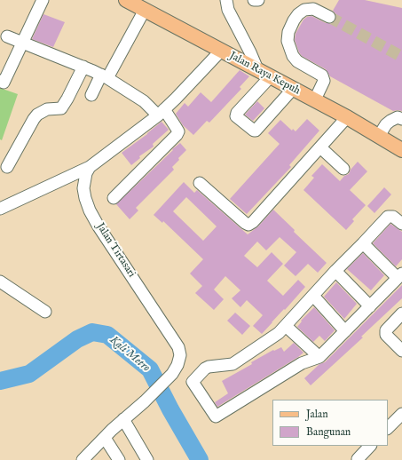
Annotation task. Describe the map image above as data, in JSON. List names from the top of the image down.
{
  "streets": {
    "main road": ["Jalan Raya Kepuh"],
    "street": ["Jalan Tirtasari"]
  },
  "water": ["Kali Metro"],
  "legend": ["Jalan", "Bangunan"]
}
